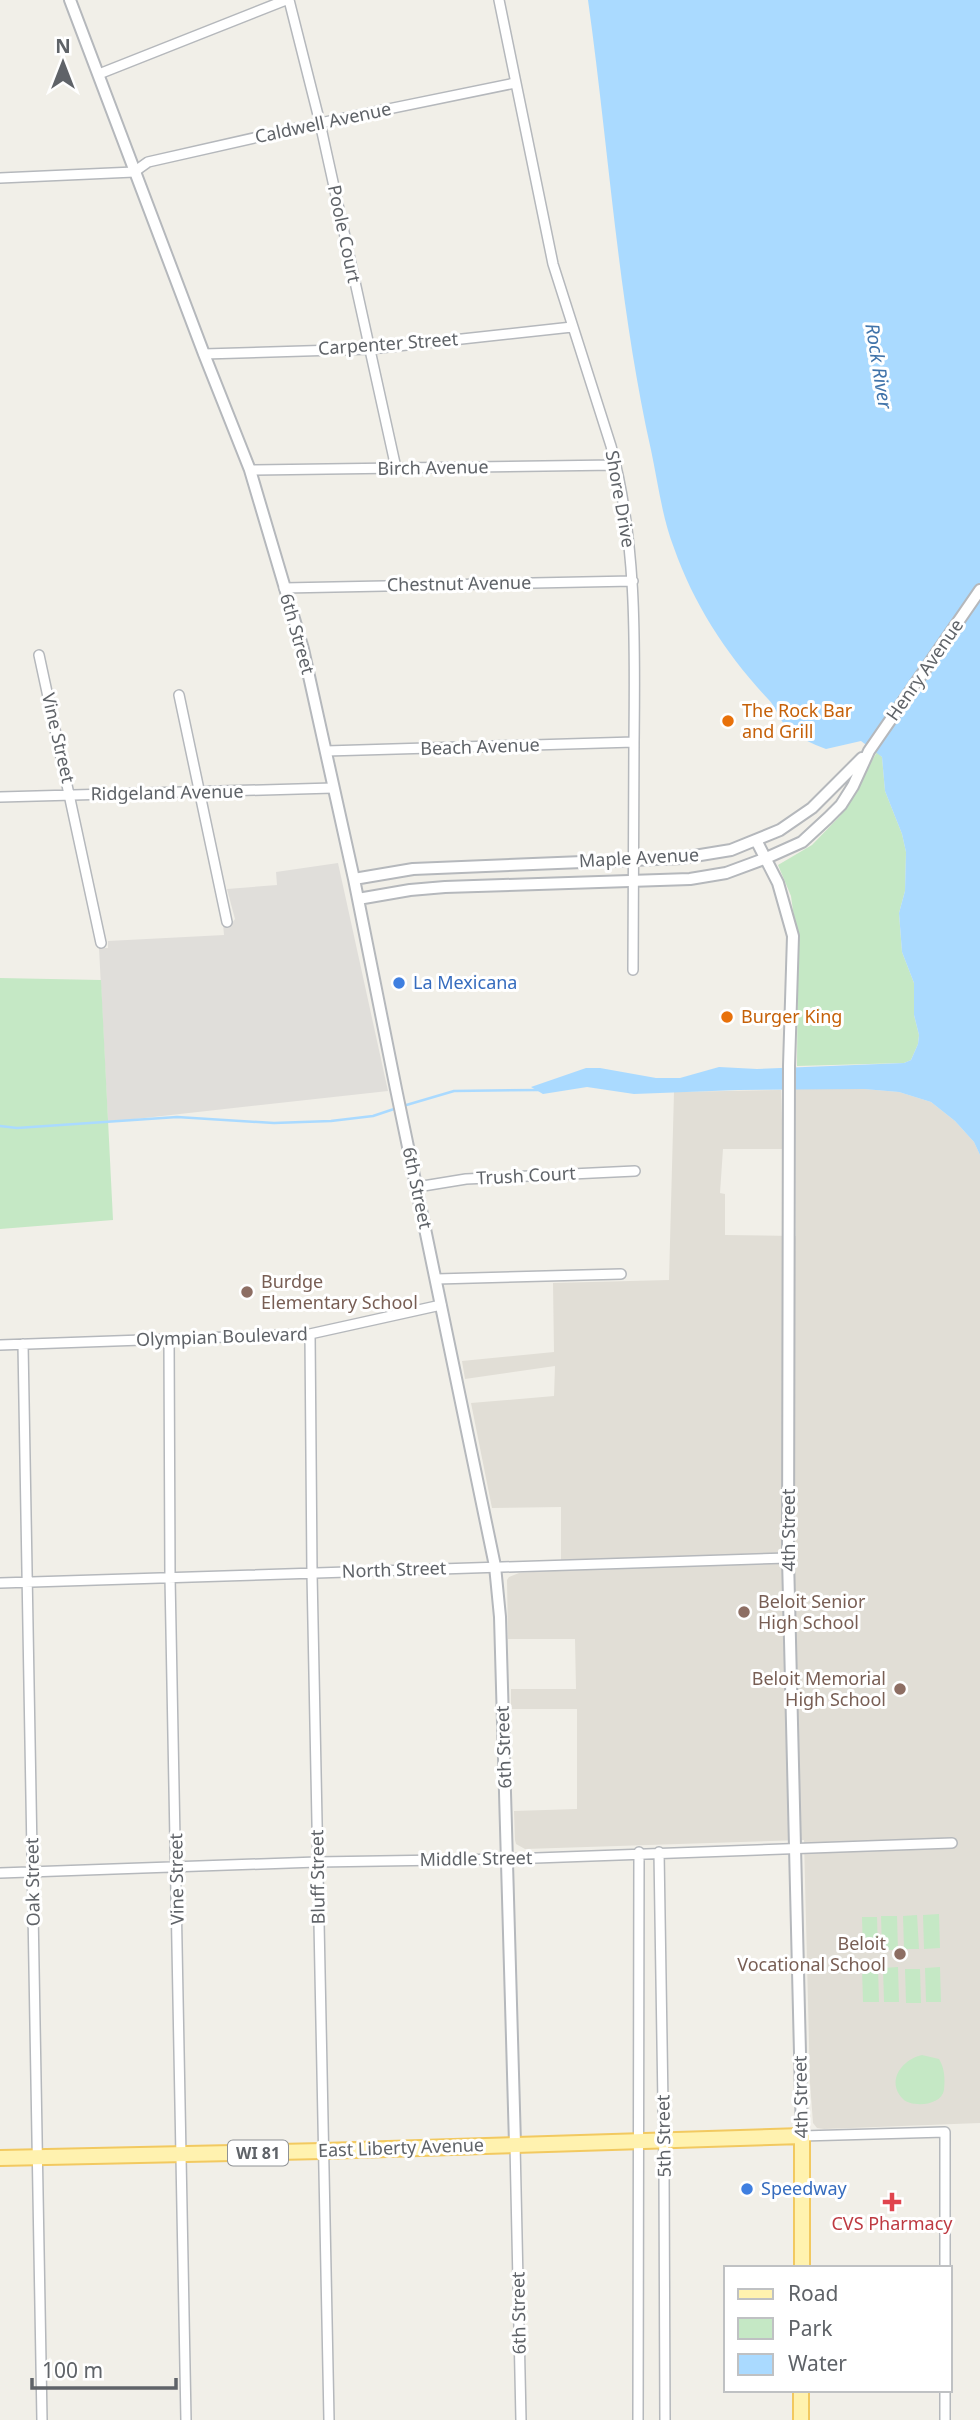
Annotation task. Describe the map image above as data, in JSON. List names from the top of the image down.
{
  "streets": {
    "main road": ["4th Street", "East Liberty Avenue", "WI 81"],
    "street": [
      "Caldwell Avenue",
      "Poole Court",
      "Carpenter Street",
      "Birch Avenue",
      "Shore Drive",
      "Chestnut Avenue",
      "6th Street",
      "Henry Avenue",
      "Vine Street",
      "Beach Avenue",
      "Ridgeland Avenue",
      "Maple Avenue",
      "Trush Court",
      "Olympian Boulevard",
      "North Street",
      "Middle Street",
      "Bluff Street",
      "Oak Street",
      "5th Street"
    ]
  },
  "crossings": [
    ["Caldwell Avenue", "Poole Court"],
    ["Caldwell Avenue", "Shore Drive"],
    ["Caldwell Avenue", "6th Street"],
    ["Poole Court", "Carpenter Street"],
    ["Poole Court", "Birch Avenue"],
    ["Poole Court", "6th Street"],
    ["Carpenter Street", "Shore Drive"],
    ["Carpenter Street", "6th Street"],
    ["Birch Avenue", "Shore Drive"],
    ["Birch Avenue", "6th Street"],
    ["Shore Drive", "Chestnut Avenue"],
    ["Shore Drive", "Beach Avenue"],
    ["Shore Drive", "Maple Avenue"],
    ["Chestnut Avenue", "6th Street"],
    ["6th Street", "Beach Avenue"],
    ["6th Street", "Ridgeland Avenue"],
    ["6th Street", "Maple Avenue"],
    ["6th Street", "Trush Court"],
    ["6th Street", "Olympian Boulevard"],
    ["6th Street", "North Street"],
    ["6th Street", "Middle Street"],
    ["6th Street", "East Liberty Avenue"],
    ["Henry Avenue", "Maple Avenue"],
    ["Vine Street", "Ridgeland Avenue"],
    ["Vine Street", "Olympian Boulevard"],
    ["Vine Street", "North Street"],
    ["Vine Street", "Middle Street"],
    ["Vine Street", "East Liberty Avenue"],
    ["Maple Avenue", "4th Street"],
    ["Olympian Boulevard", "Bluff Street"],
    ["Olympian Boulevard", "Oak Street"],
    ["4th Street", "North Street"],
    ["4th Street", "Middle Street"],
    ["4th Street", "East Liberty Avenue"],
    ["North Street", "Bluff Street"],
    ["North Street", "Oak Street"],
    ["Middle Street", "Bluff Street"],
    ["Middle Street", "Oak Street"],
    ["Middle Street", "5th Street"],
    ["Bluff Street", "East Liberty Avenue"],
    ["Oak Street", "East Liberty Avenue"],
    ["5th Street", "East Liberty Avenue"]
  ],
  "water": ["Rock River"],
  "places": {
    "other": [
      "The Rock Bar and Grill",
      "La Mexicana",
      "Burger King",
      "Burdge Elementary School",
      "Beloit Senior High School",
      "Beloit Memorial High School",
      "Beloit Vocational School",
      "Speedway"
    ],
    "health": ["CVS Pharmacy"]
  },
  "legend": ["Road", "Park", "Water"],
  "scale_bar": "100 m",
  "north": "top"
}
